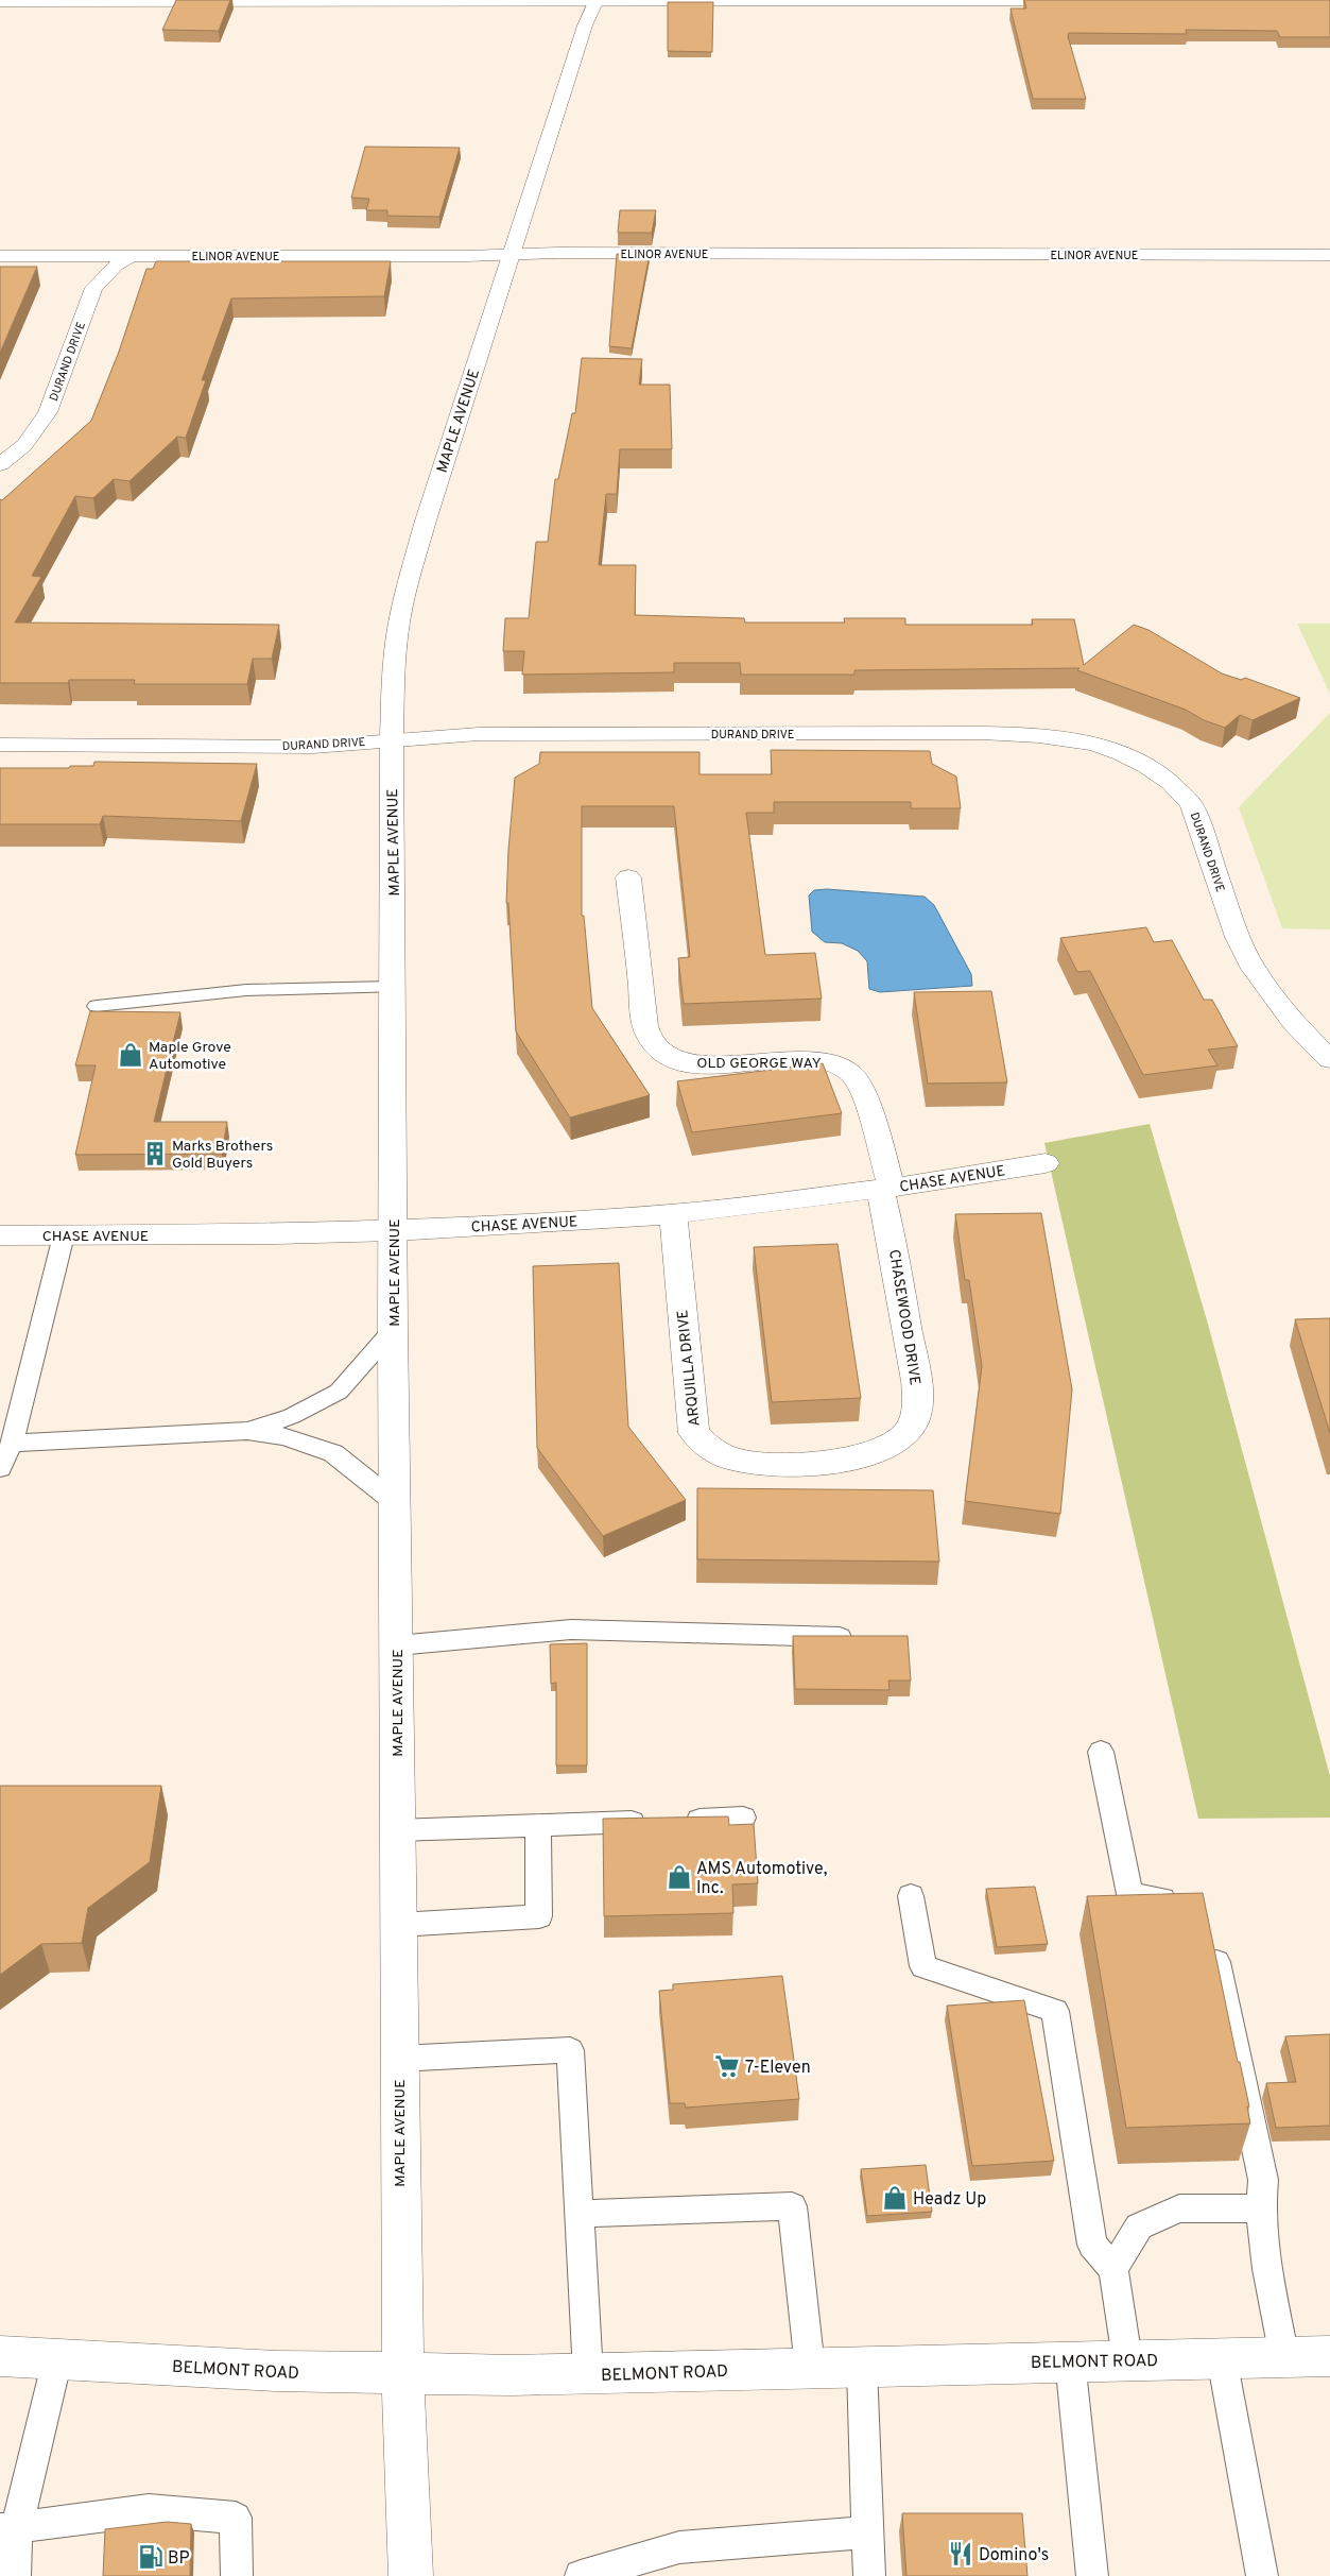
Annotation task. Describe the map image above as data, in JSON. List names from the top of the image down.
{
  "streets": {
    "street": [
      "ELINOR AVENUE",
      "DURAND DRIVE",
      "MAPLE AVENUE",
      "OLD GEORGE WAY",
      "CHASE AVENUE",
      "CHASEWOOD DRIVE",
      "ARQUILLA DRIVE",
      "BELMONT ROAD"
    ]
  },
  "crossings": [
    ["ELINOR AVENUE", "DURAND DRIVE"],
    ["ELINOR AVENUE", "MAPLE AVENUE"],
    ["DURAND DRIVE", "MAPLE AVENUE"],
    ["MAPLE AVENUE", "CHASE AVENUE"],
    ["MAPLE AVENUE", "BELMONT ROAD"],
    ["OLD GEORGE WAY", "CHASE AVENUE"],
    ["OLD GEORGE WAY", "CHASEWOOD DRIVE"],
    ["CHASE AVENUE", "CHASEWOOD DRIVE"],
    ["CHASE AVENUE", "ARQUILLA DRIVE"],
    ["CHASEWOOD DRIVE", "ARQUILLA DRIVE"]
  ],
  "places": {
    "shop": ["Maple Grove Automotive", "AMS Automotive, Inc.", "Headz Up"],
    "building": ["Marks Brothers Gold Buyers"],
    "supermarket": ["7-Eleven"],
    "restaurant": ["Domino's"],
    "fuel station": ["BP"]
  }
}
